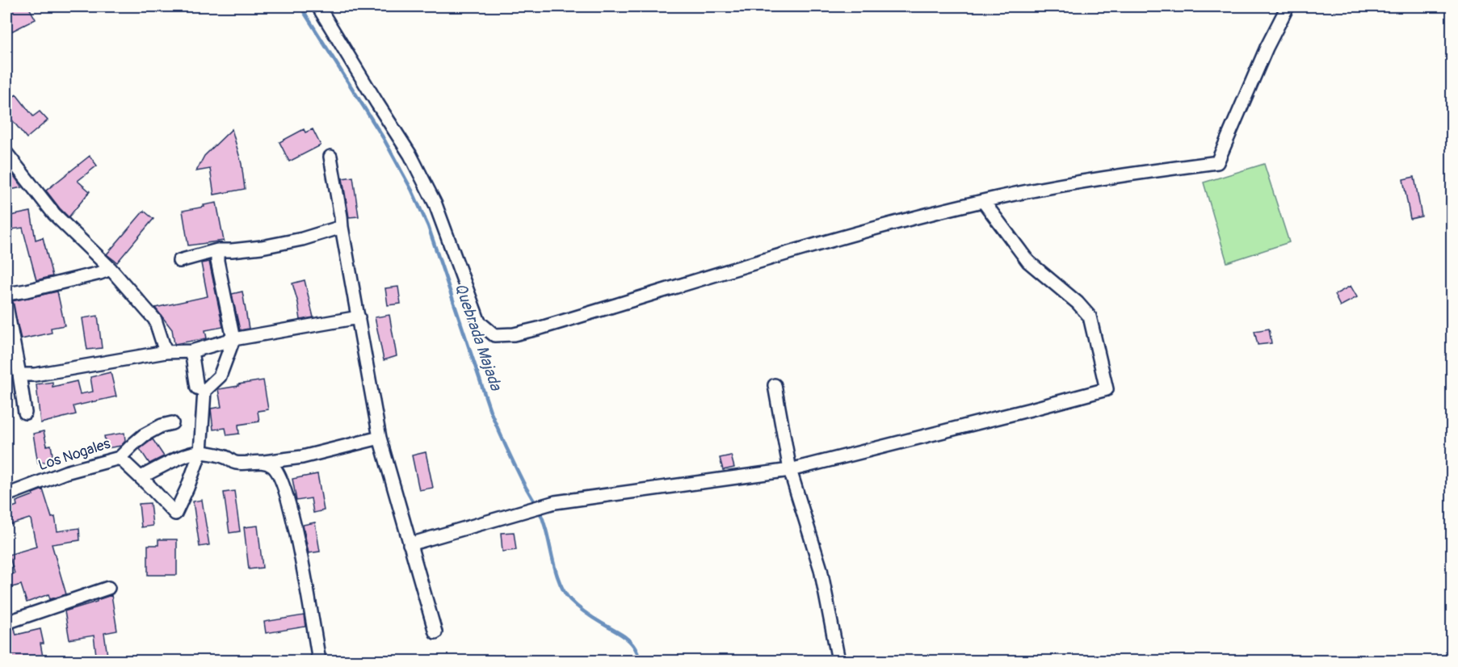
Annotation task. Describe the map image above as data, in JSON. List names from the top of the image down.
{
  "streets": {
    "street": ["Los Nogales"]
  },
  "water": ["Quebrada Majada"]
}
